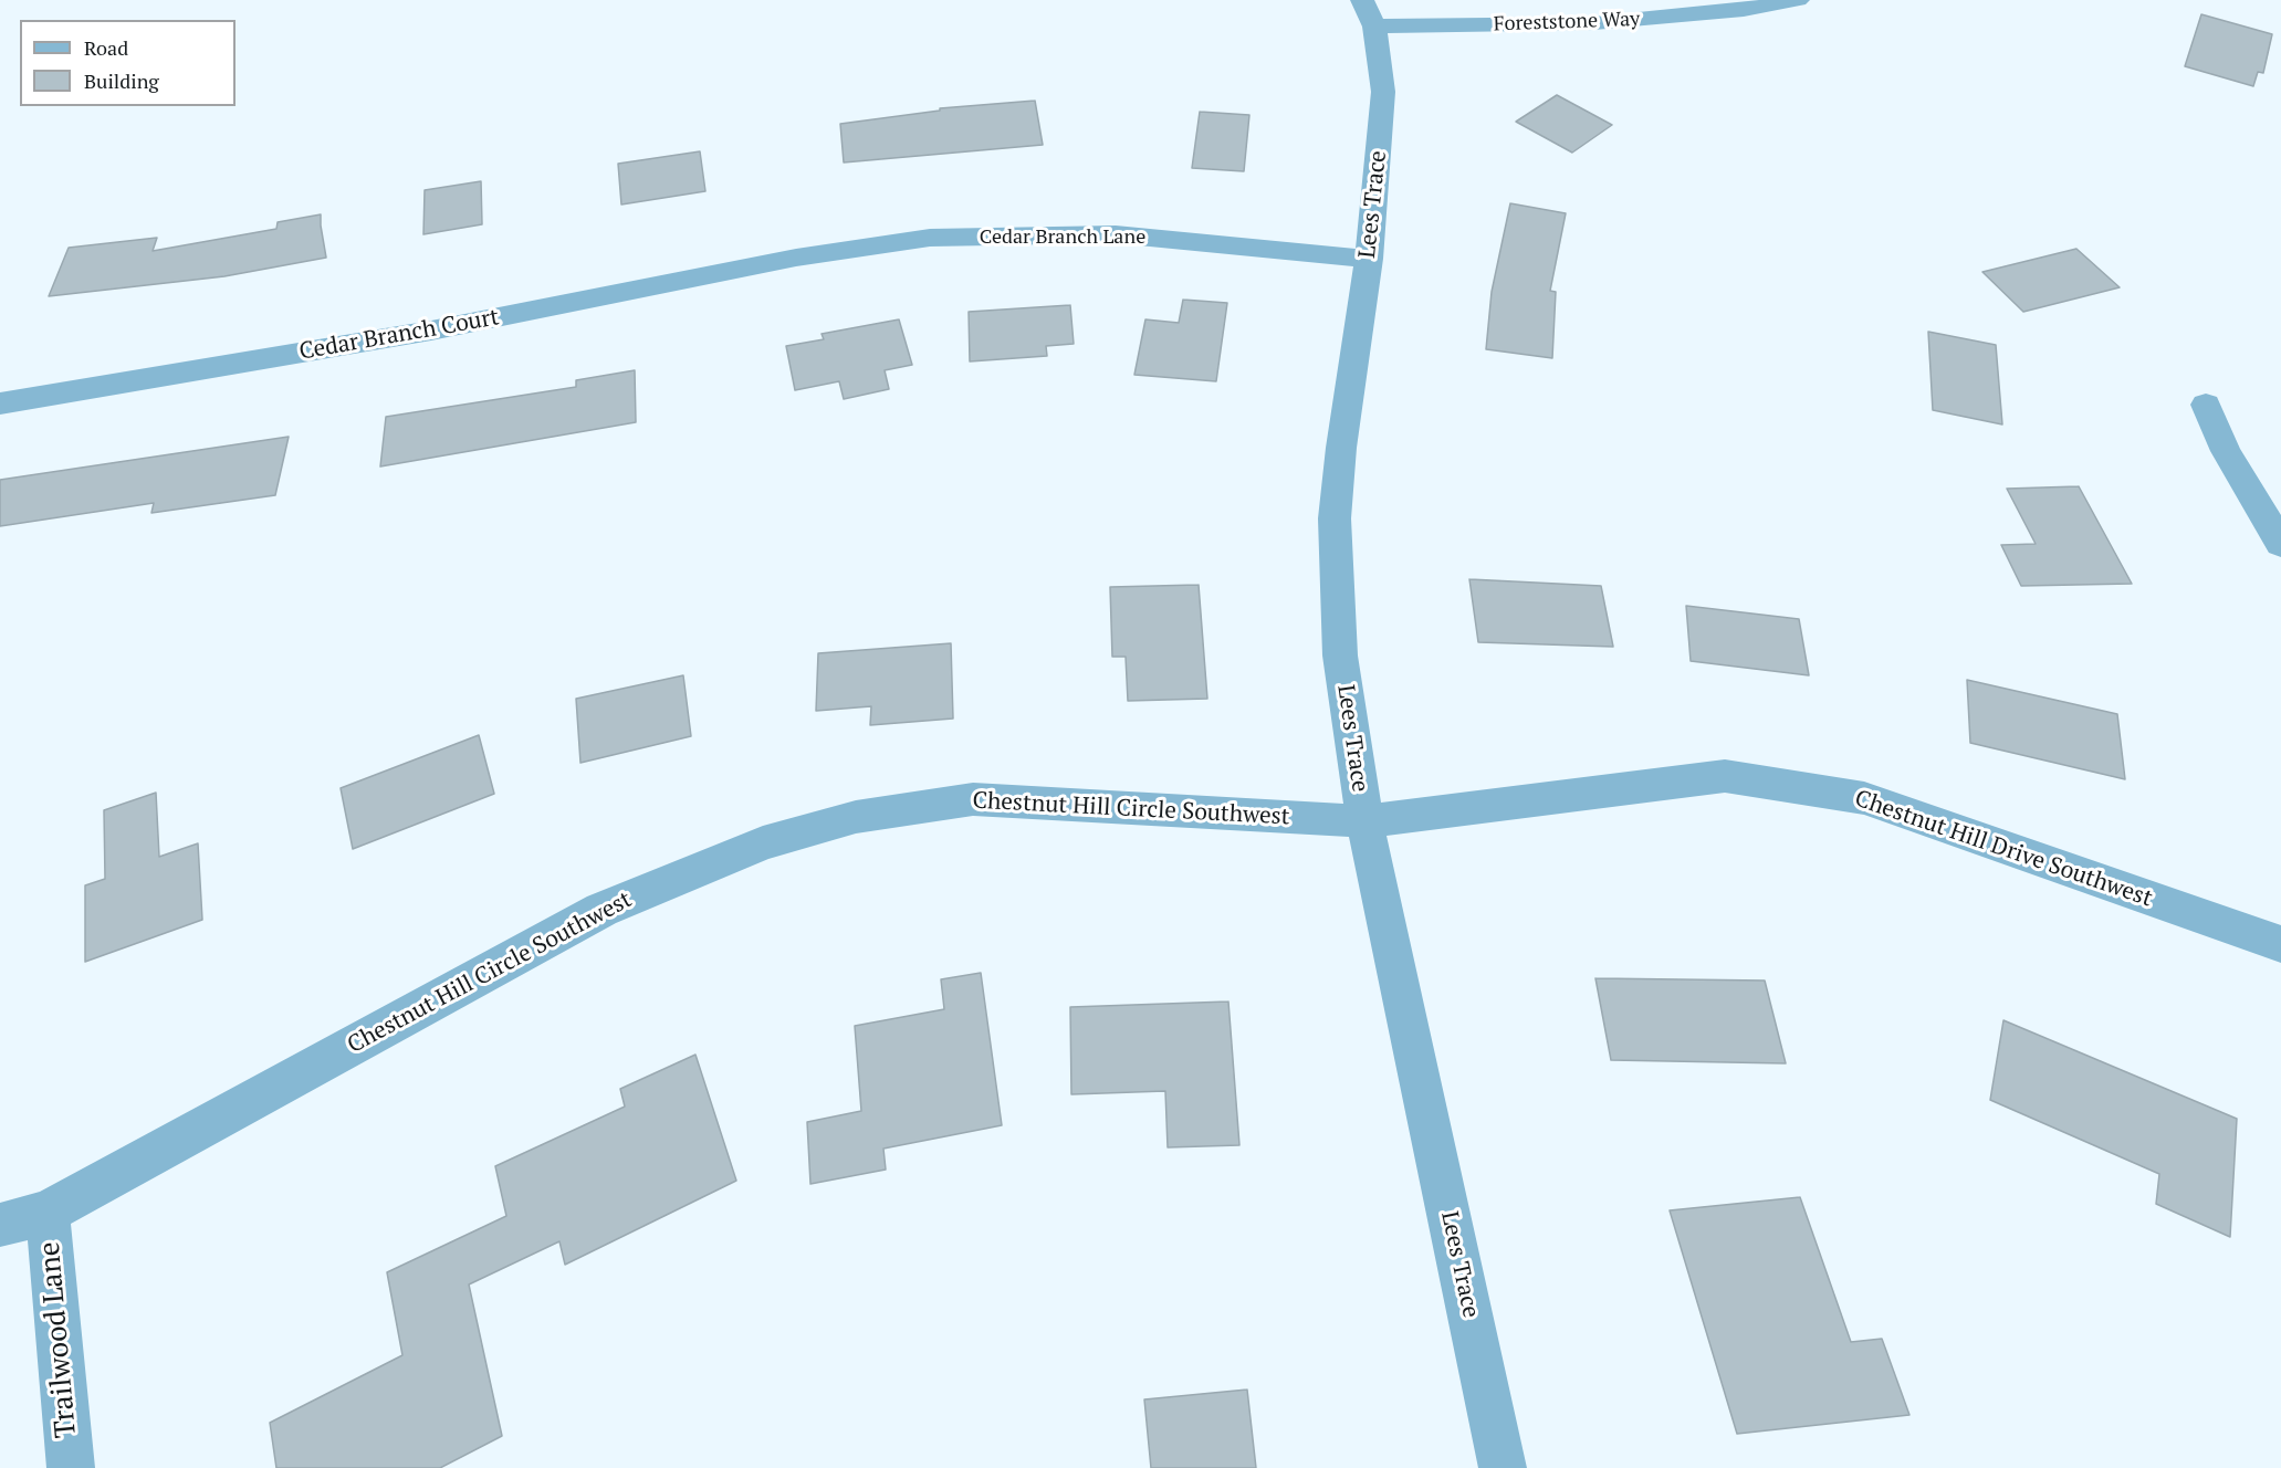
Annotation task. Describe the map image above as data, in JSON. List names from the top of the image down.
{
  "streets": {
    "street": [
      "Foreststone Way",
      "Lees Trace",
      "Cedar Branch Lane",
      "Cedar Branch Court",
      "Chestnut Hill Circle Southwest",
      "Chestnut Hill Drive Southwest",
      "Trailwood Lane"
    ]
  },
  "crossings": [
    ["Foreststone Way", "Lees Trace"],
    ["Lees Trace", "Cedar Branch Lane"],
    ["Lees Trace", "Chestnut Hill Circle Southwest"],
    ["Lees Trace", "Chestnut Hill Drive Southwest"],
    ["Cedar Branch Lane", "Cedar Branch Court"],
    ["Chestnut Hill Circle Southwest", "Chestnut Hill Drive Southwest"],
    ["Chestnut Hill Circle Southwest", "Trailwood Lane"]
  ],
  "legend": ["Road", "Building"]
}
